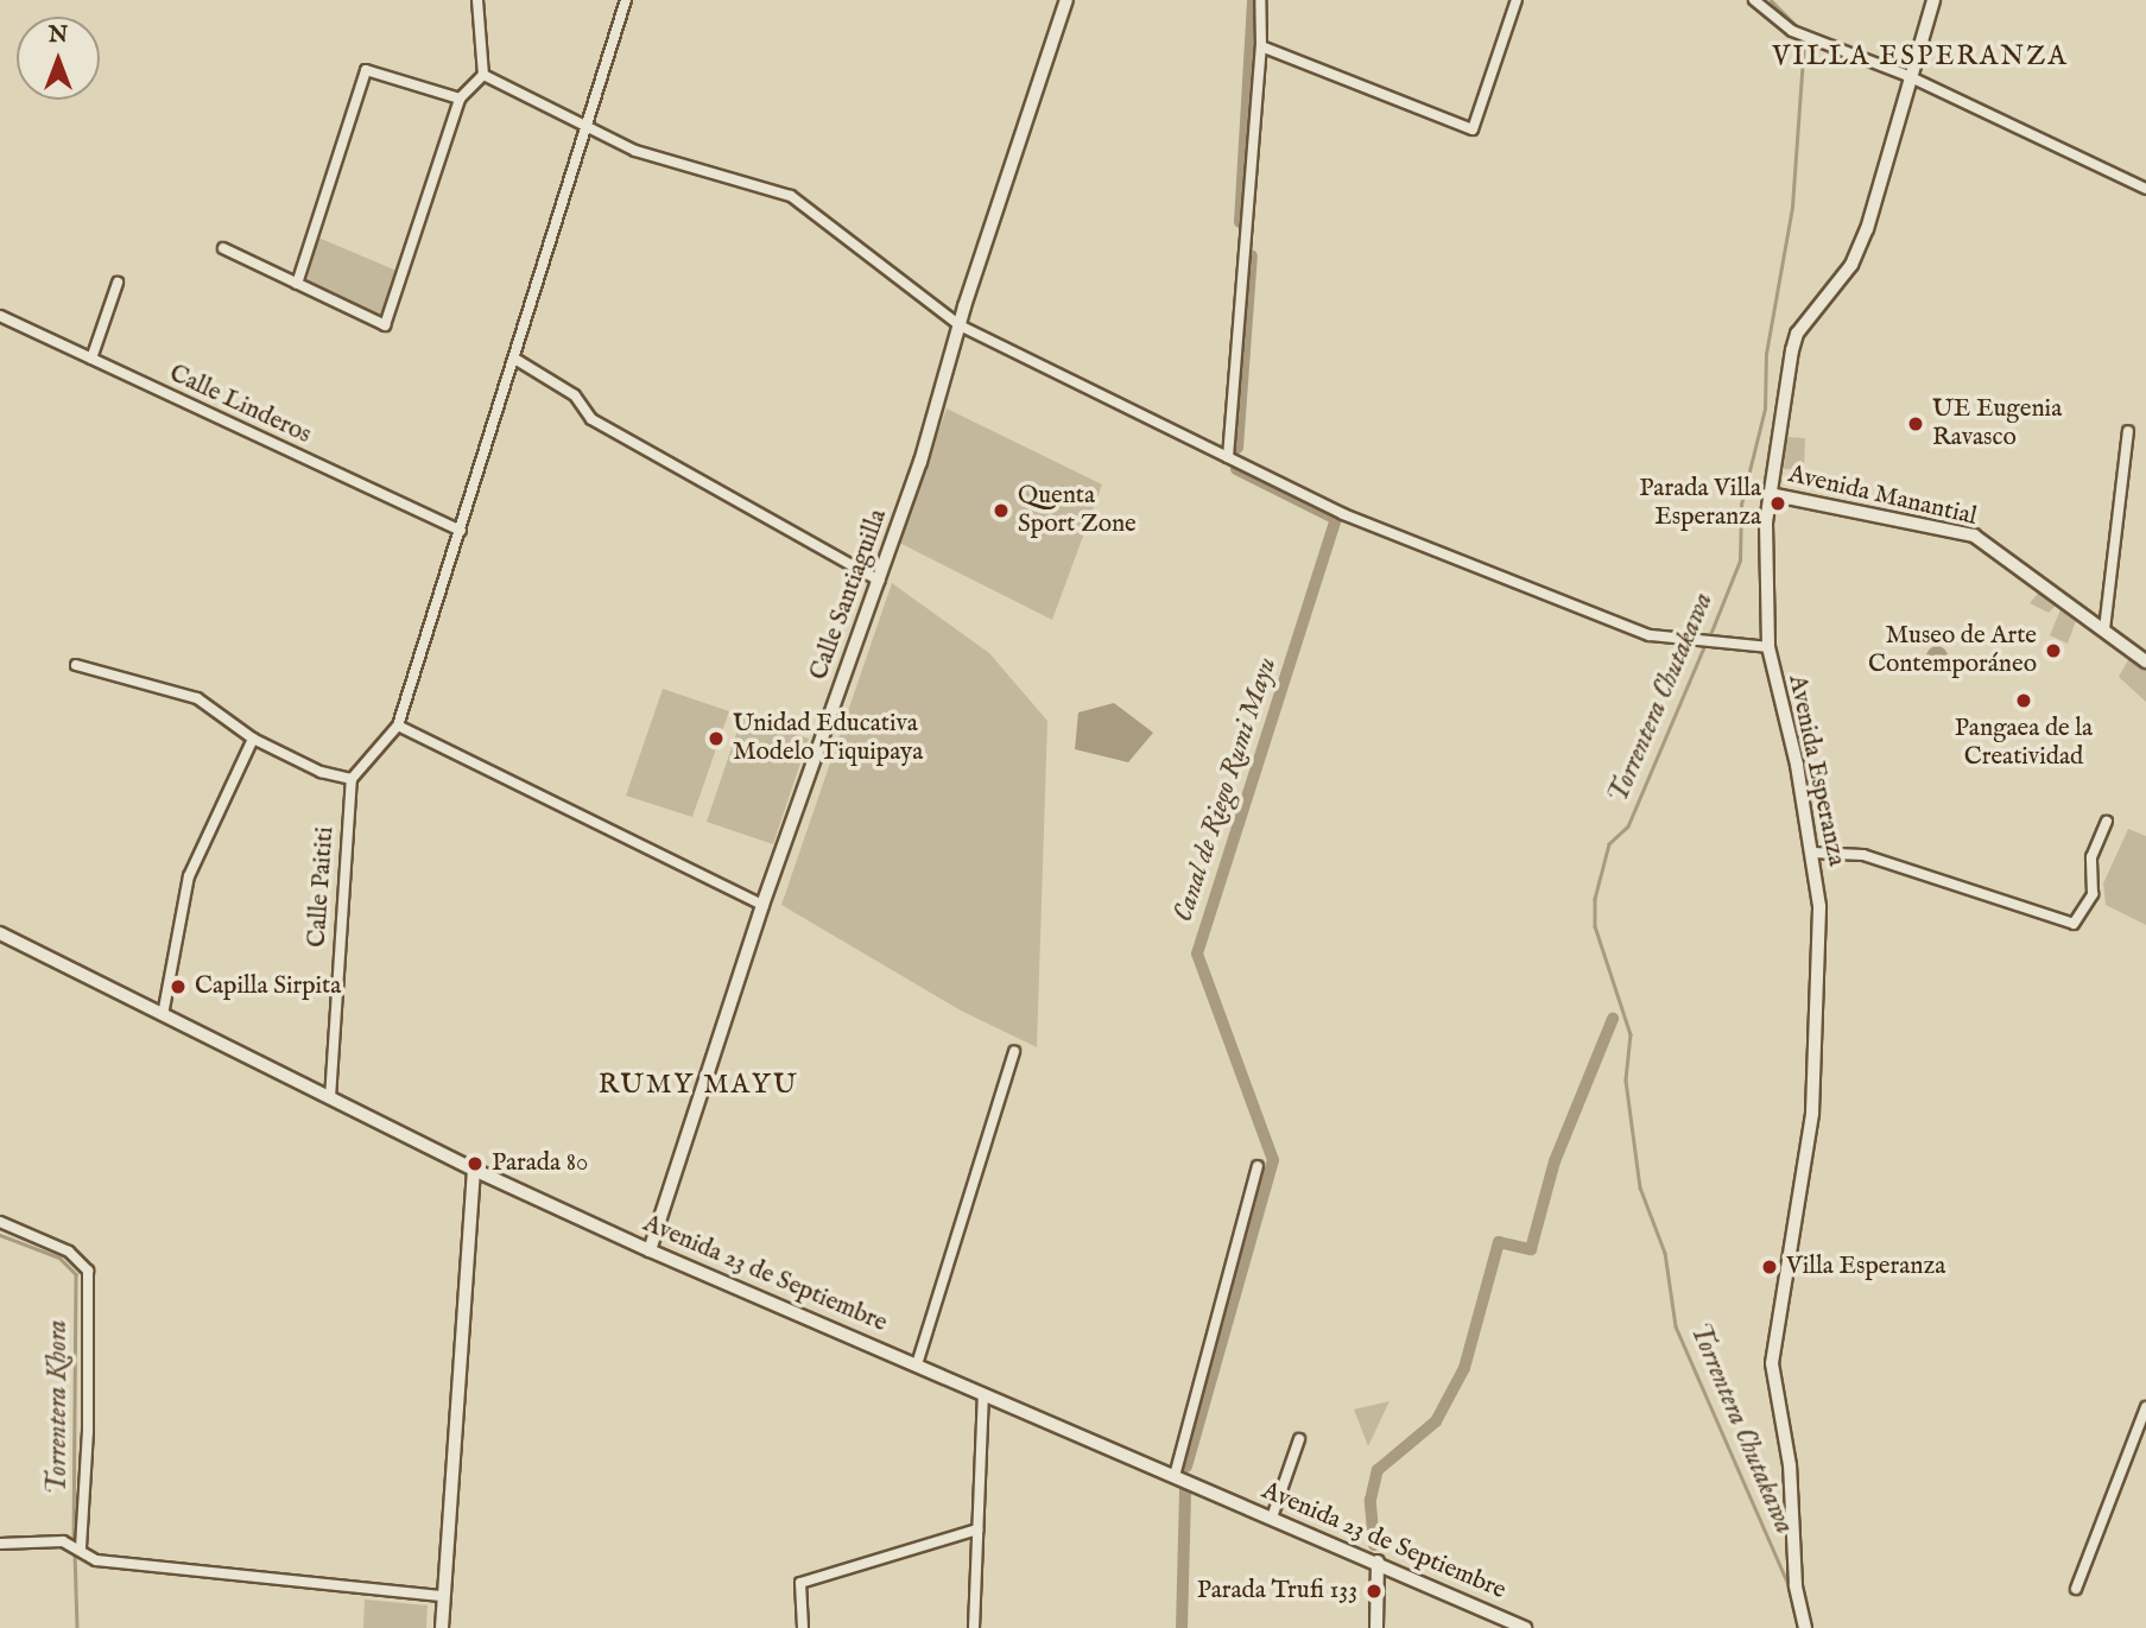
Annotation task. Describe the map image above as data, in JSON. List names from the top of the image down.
{
  "streets": {
    "main road": ["Avenida Manantial", "Avenida Esperanza", "Avenida 23 de Septiembre"],
    "street": ["Calle Linderos", "Calle Santiaguilla", "Calle Paititi"]
  },
  "crossings": [
    ["Avenida Manantial", "Avenida Esperanza"],
    ["Calle Santiaguilla", "Avenida 23 de Septiembre"],
    ["Calle Paititi", "Avenida 23 de Septiembre"]
  ],
  "districts": ["VILLA ESPERANZA", "RUMY MAYU"],
  "water": ["Torrentera Chutakawa", "Canal de Riego Rumi Mayu", "Torrentera Khora"],
  "places": [
    "UE Eugenia Ravasco",
    "Parada Villa Esperanza",
    "Quenta Sport Zone",
    "Museo de Arte Contemporáneo",
    "Pangaea de la Creatividad",
    "Unidad Educativa Modelo Tiquipaya",
    "Capilla Sirpita",
    "Parada 80",
    "Villa Esperanza",
    "Parada Trufi 133"
  ],
  "north": "top"
}
